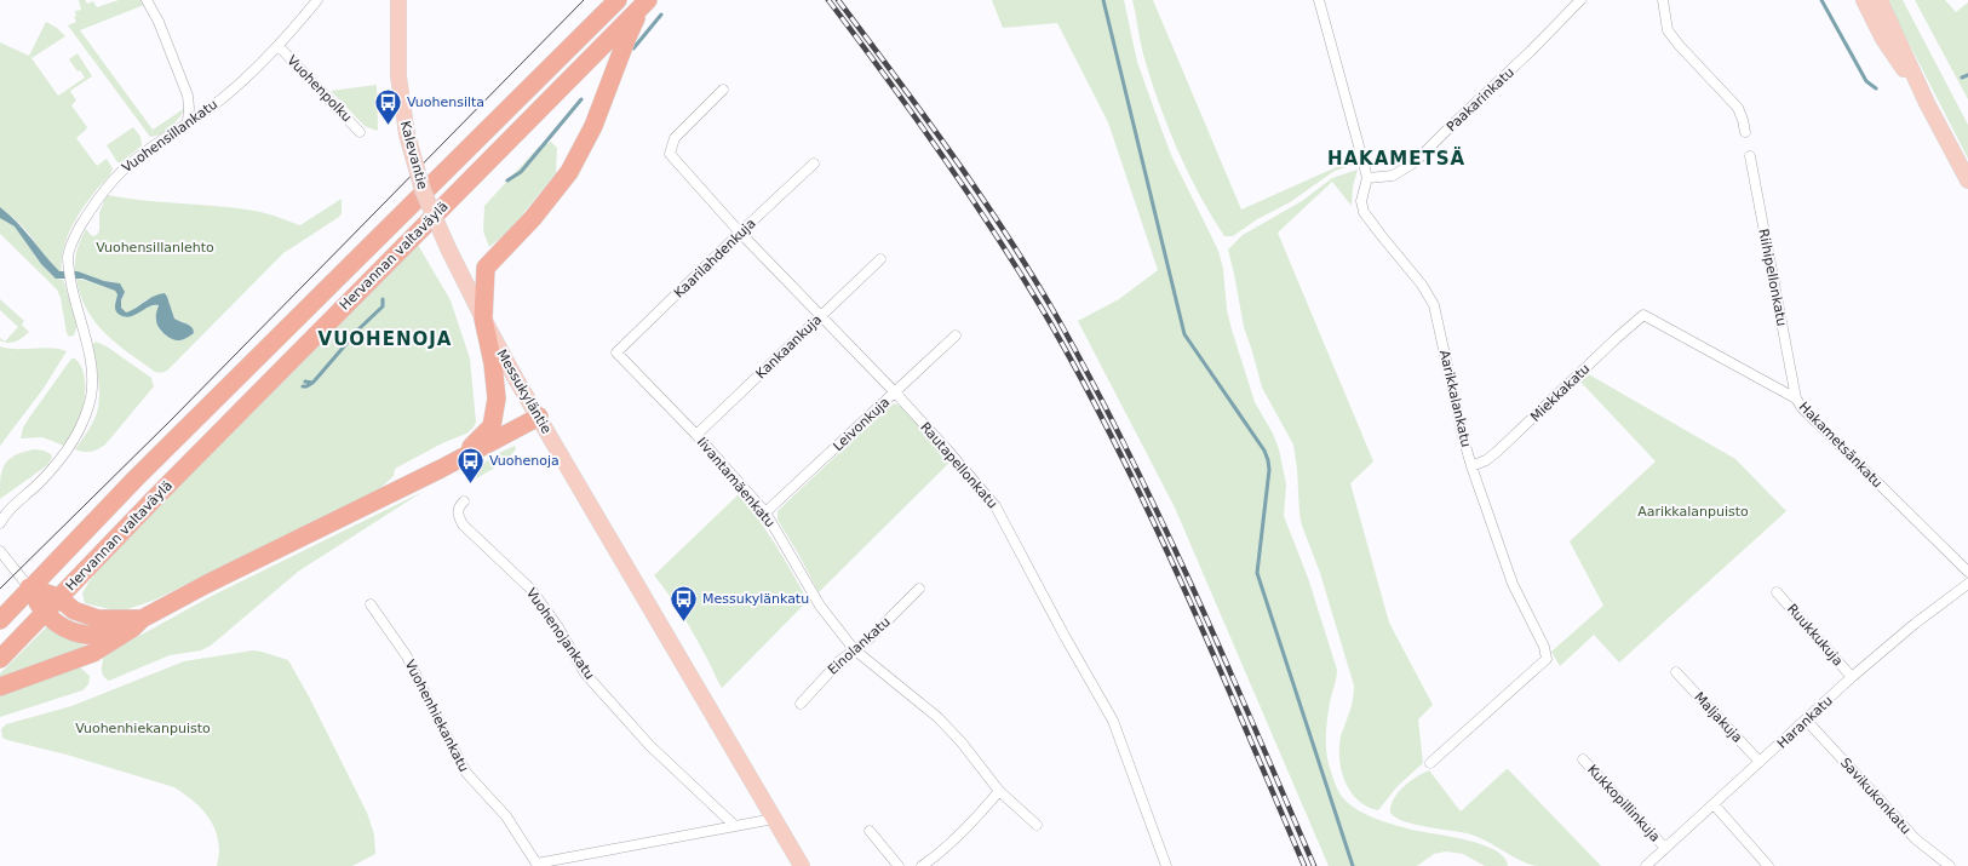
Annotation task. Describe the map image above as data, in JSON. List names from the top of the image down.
{
  "streets": {
    "highway": ["Hervannan valtaväylä"],
    "main road": ["Kalevantie", "Messukyläntie"],
    "street": [
      "Vuohenpolku",
      "Paakarinkatu",
      "Vuohensillankatu",
      "Kaarilahdenkuja",
      "Riihipellonkatu",
      "Kankaankuja",
      "Miekkakatu",
      "Aarikkalankatu",
      "Leivonkuja",
      "Hakametsänkatu",
      "Rautapellonkatu",
      "Iivantamäenkatu",
      "Vuohenojankatu",
      "Ruukkukuja",
      "Einolankatu",
      "Vuohenhiekankatu",
      "Maljakuja",
      "Harankatu",
      "Savikukonkatu",
      "Kukkopillinkuja"
    ]
  },
  "crossings": [
    ["Vuohenpolku", "Vuohensillankatu"],
    ["Paakarinkatu", "Aarikkalankatu"],
    ["Kalevantie", "Messukyläntie"],
    ["Kaarilahdenkuja", "Rautapellonkatu"],
    ["Kaarilahdenkuja", "Iivantamäenkatu"],
    ["Riihipellonkatu", "Hakametsänkatu"],
    ["Kankaankuja", "Rautapellonkatu"],
    ["Kankaankuja", "Iivantamäenkatu"],
    ["Messukyläntie", "Vuohenhiekankatu"],
    ["Miekkakatu", "Aarikkalankatu"],
    ["Miekkakatu", "Hakametsänkatu"],
    ["Leivonkuja", "Rautapellonkatu"],
    ["Leivonkuja", "Iivantamäenkatu"],
    ["Iivantamäenkatu", "Einolankatu"],
    ["Vuohenojankatu", "Vuohenhiekankatu"],
    ["Ruukkukuja", "Harankatu"],
    ["Maljakuja", "Harankatu"],
    ["Harankatu", "Savikukonkatu"],
    ["Harankatu", "Kukkopillinkuja"]
  ],
  "districts": ["HAKAMETSÄ", "VUOHENOJA"],
  "parks": ["Vuohensillanlehto", "Aarikkalanpuisto", "Vuohenhiekanpuisto"],
  "places": {
    "bus stop": ["Vuohensilta", "Vuohenoja", "Messukylänkatu"]
  }
}
